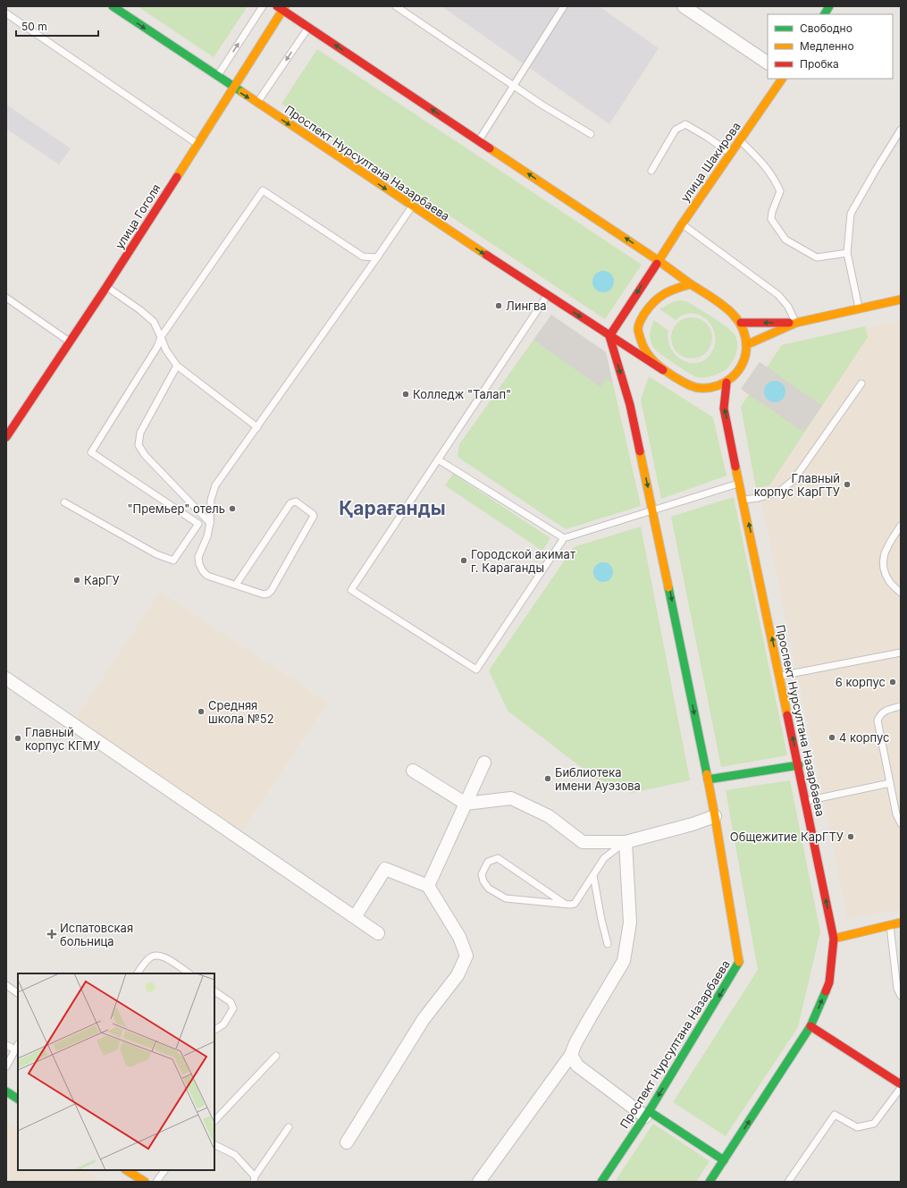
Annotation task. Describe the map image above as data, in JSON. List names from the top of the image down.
{
  "streets": {
    "main road": ["улица Шакирова", "Проспект Нурсултана Назарбаева", "улица Гоголя"]
  },
  "crossings": [
    ["Проспект Нурсултана Назарбаева", "улица Гоголя"]
  ],
  "districts": ["Қарағанды"],
  "places": {
    "other": [
      "Лингва",
      "Колледж \"Талап\"",
      "Главный корпус КарГТУ",
      "\"Премьер\" отель",
      "Городской акимат г. Караганды",
      "КарГУ",
      "6 корпус",
      "Средняя школа №52",
      "4 корпус",
      "Главный корпус КГМУ",
      "Библиотека имени Ауэзова",
      "Общежитие КарГТУ"
    ],
    "health": ["Испатовская больница"]
  },
  "legend": ["Свободно", "Медленно", "Пробка"],
  "scale_bar": "50 m"
}
